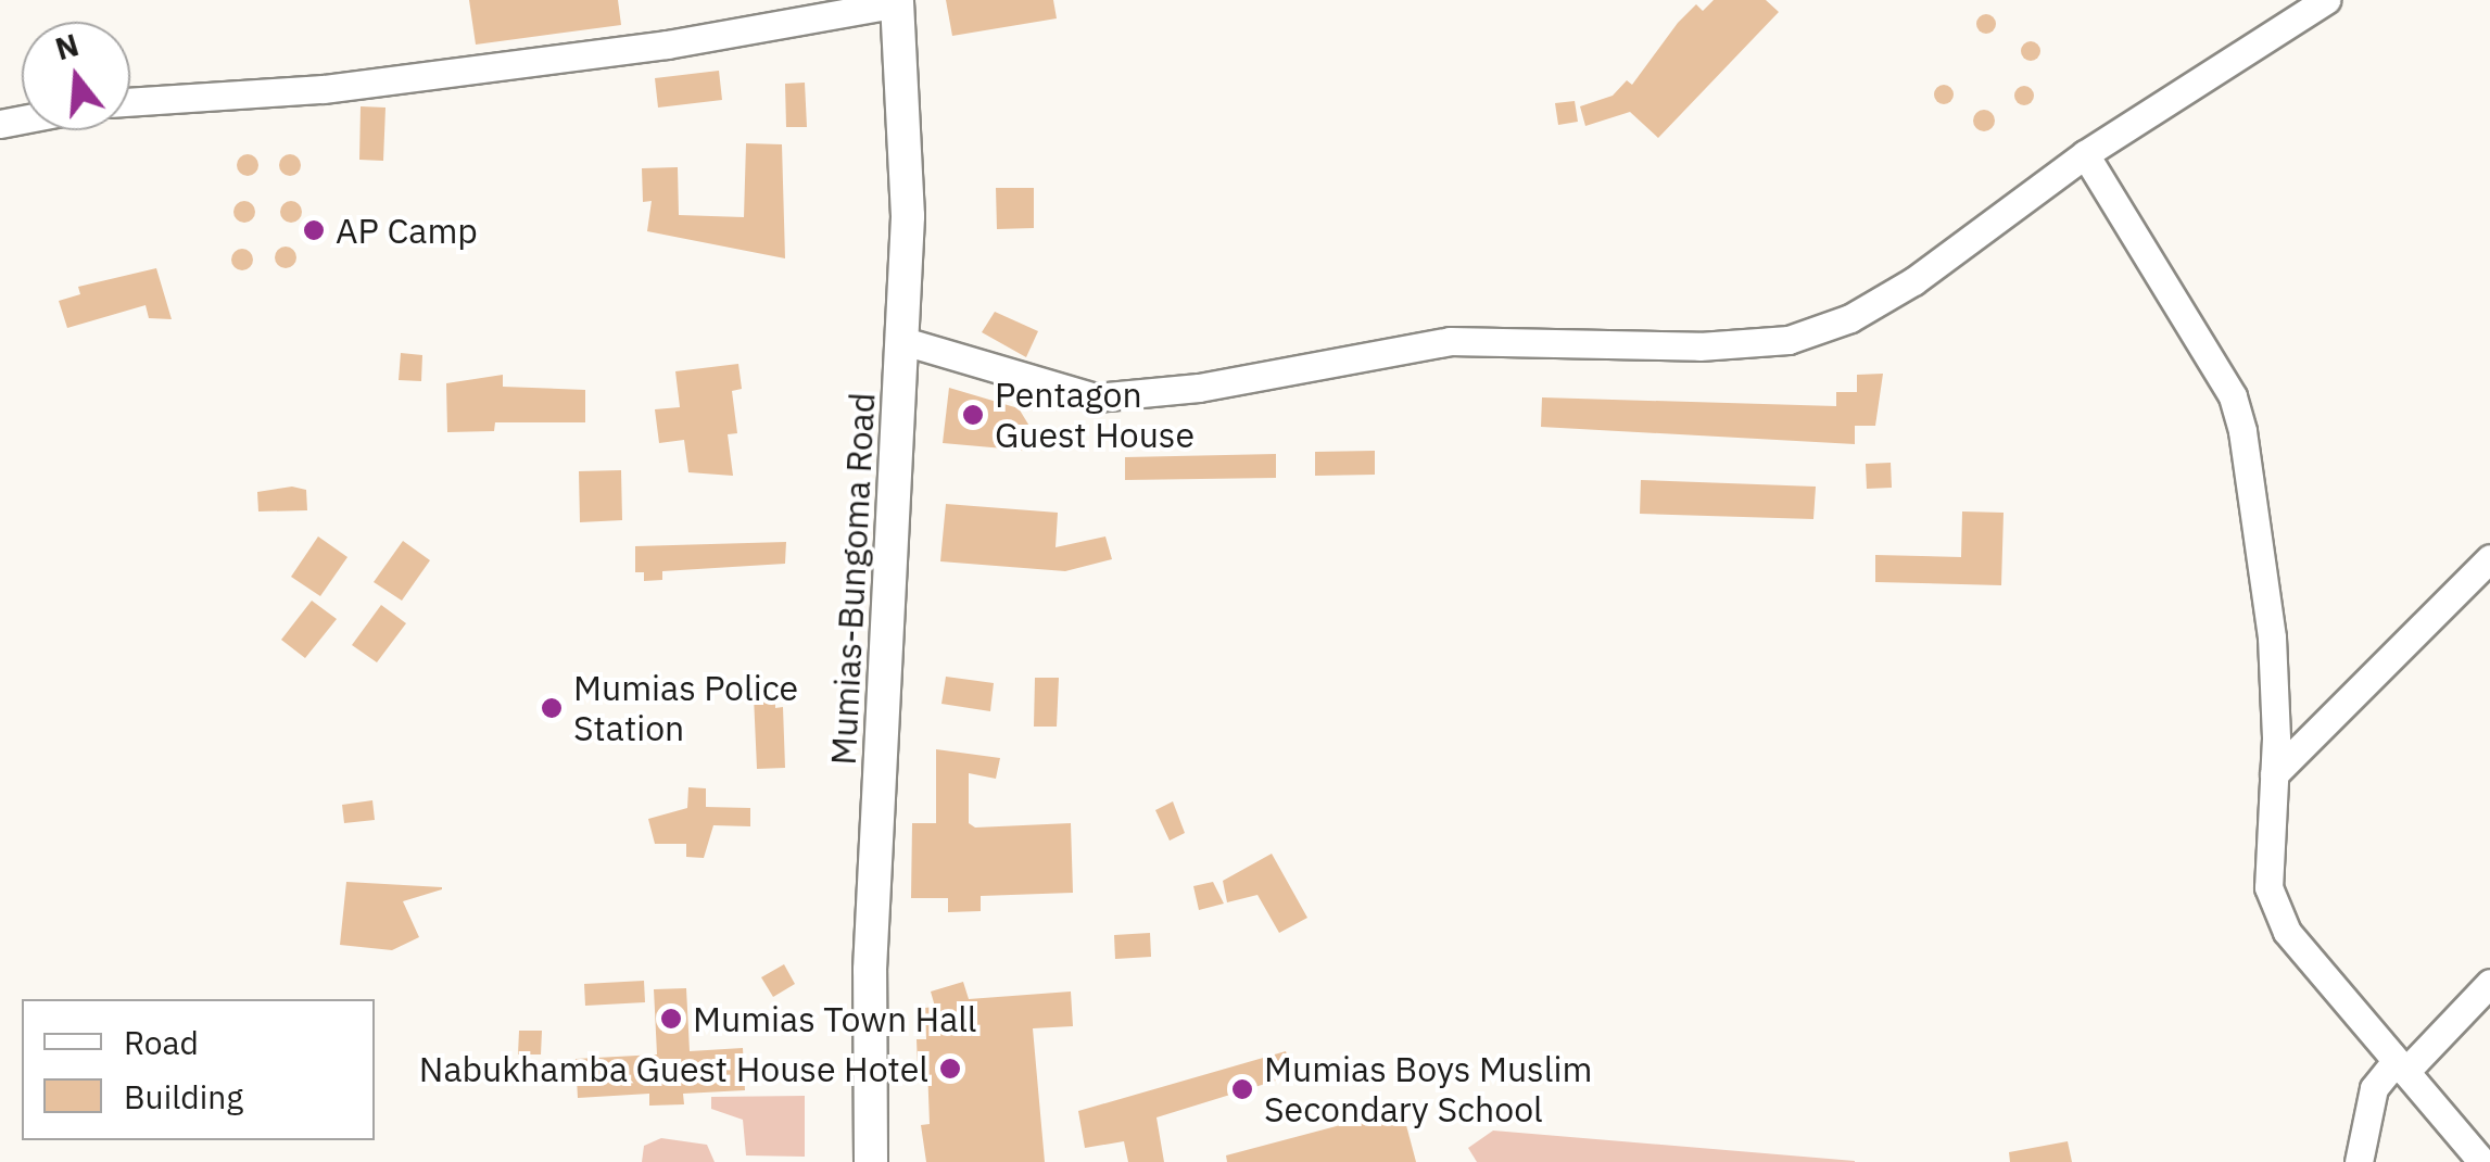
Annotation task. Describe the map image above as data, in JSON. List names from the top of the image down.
{
  "streets": {
    "street": ["Mumias-Bungoma Road"]
  },
  "places": [
    "AP Camp",
    "Pentagon Guest House",
    "Mumias Police Station",
    "Mumias Town Hall",
    "Nabukhamba Guest House Hotel",
    "Mumias Boys Muslim Secondary School"
  ],
  "legend": ["Road", "Building"],
  "north": "top"
}
